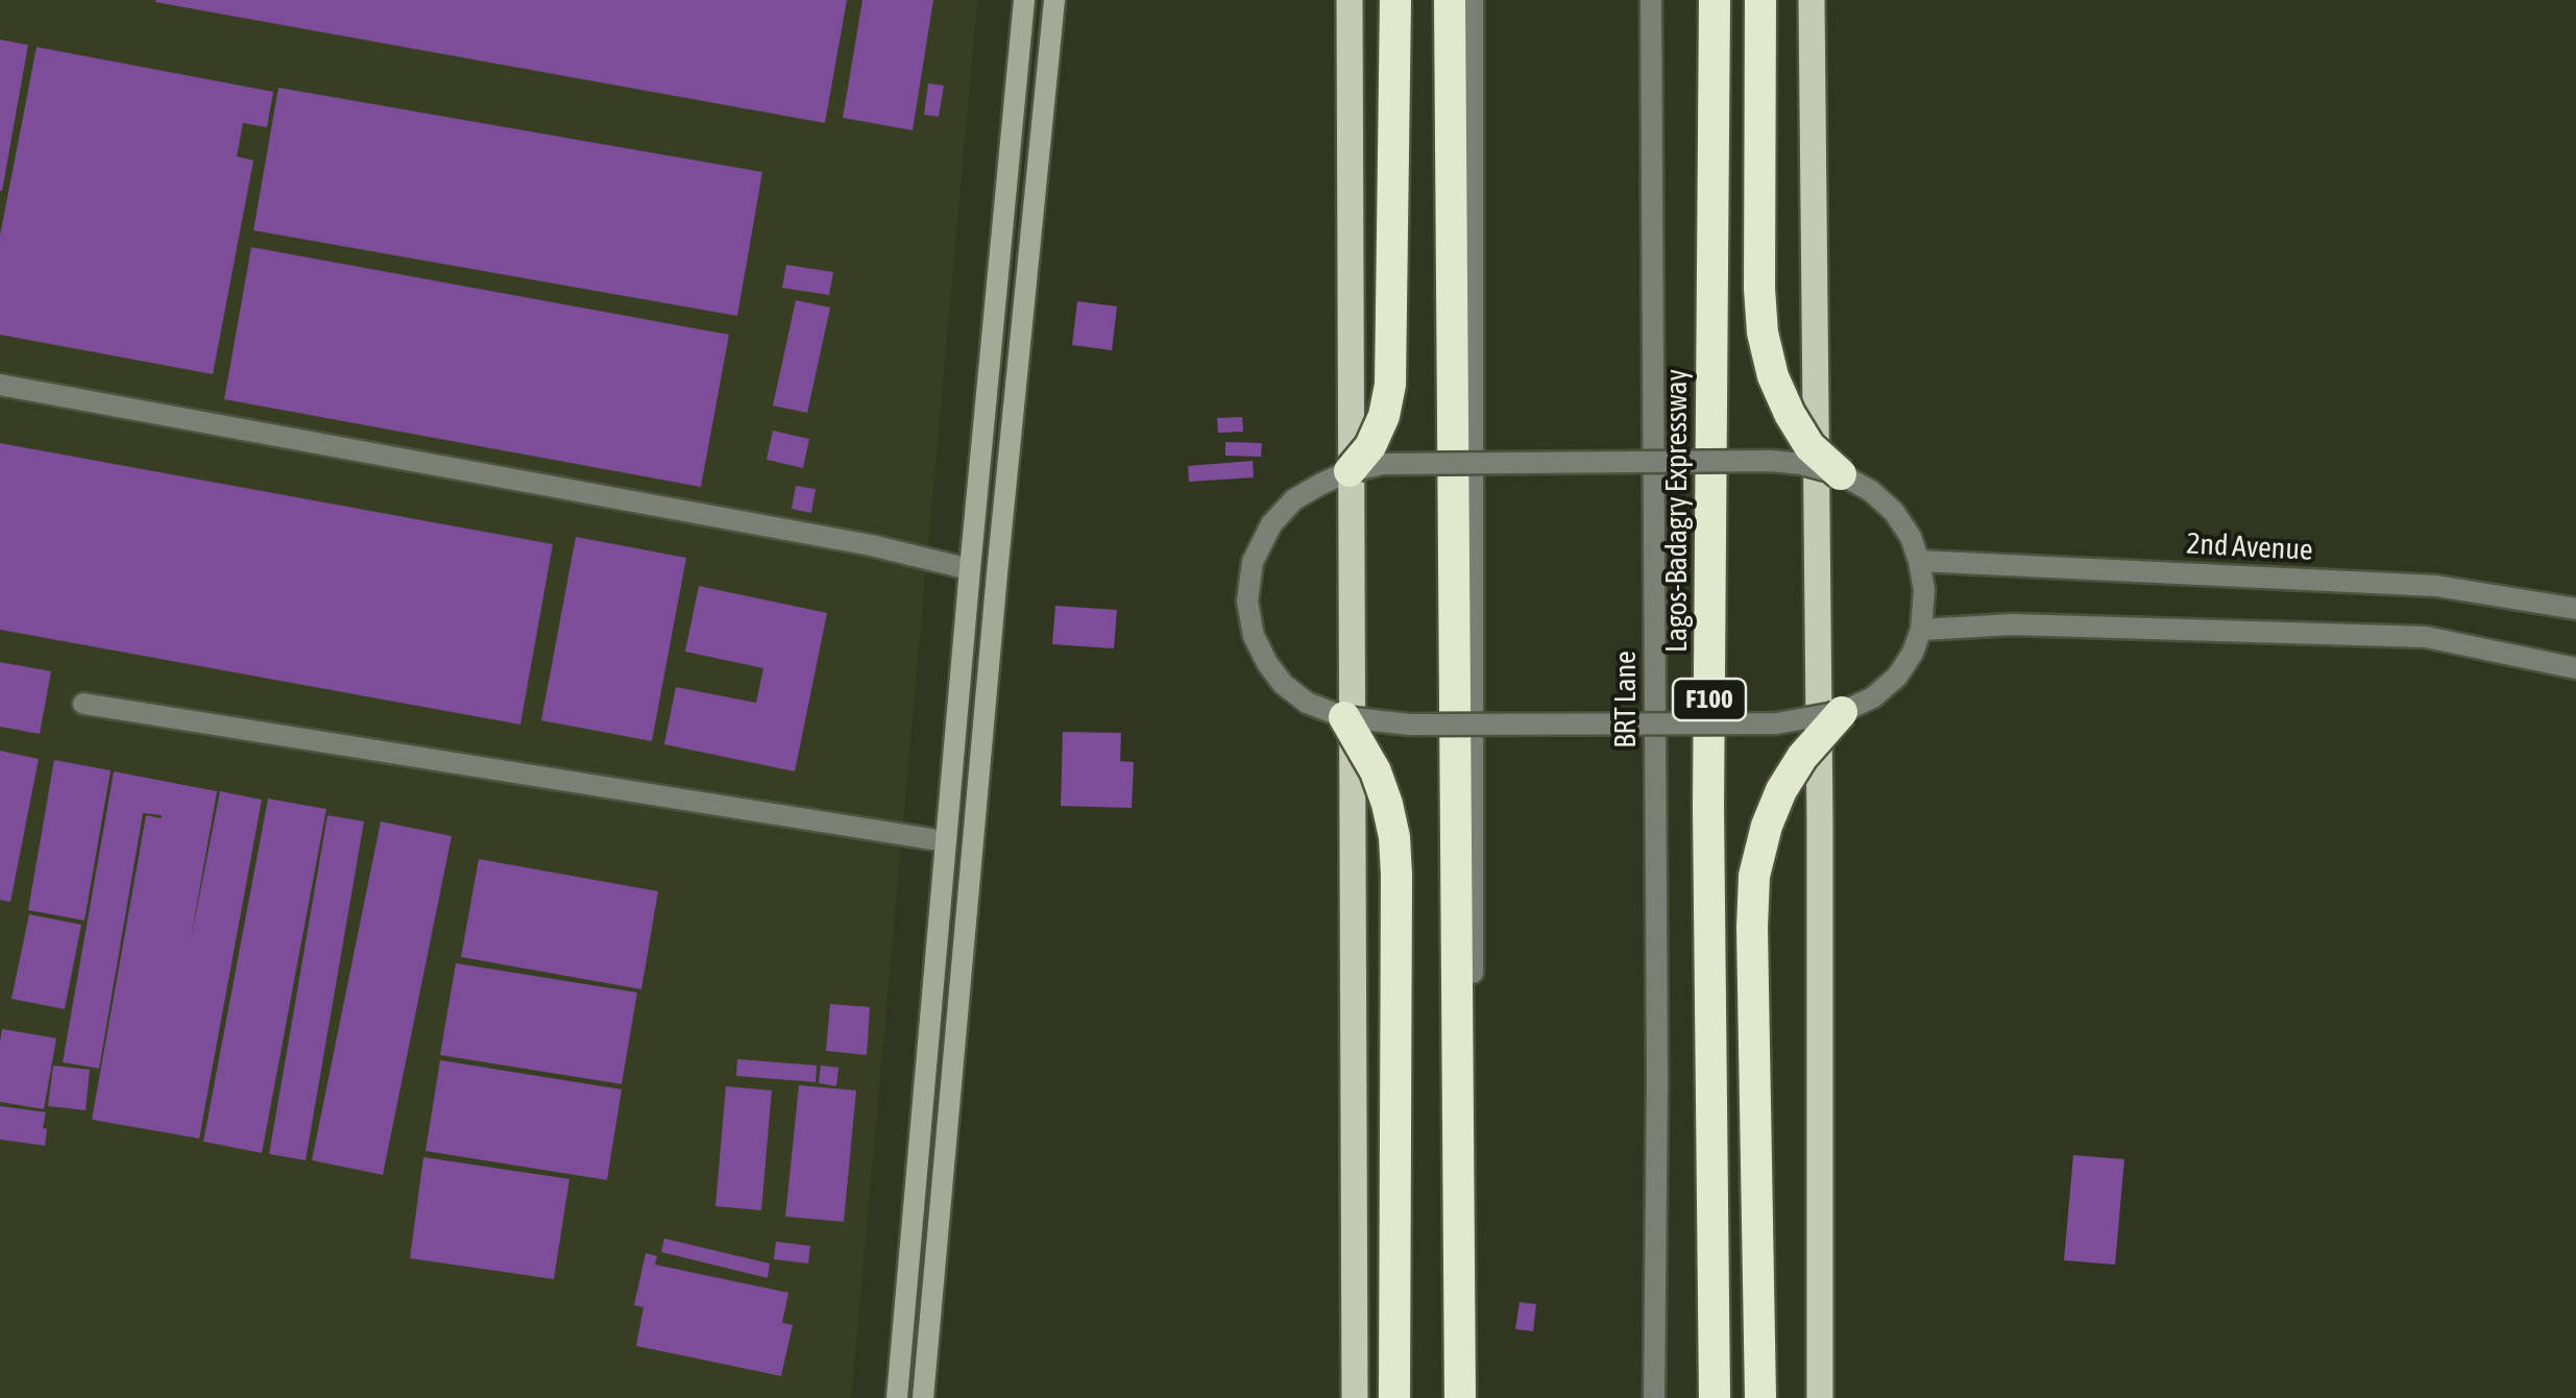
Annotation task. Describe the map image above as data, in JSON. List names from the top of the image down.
{
  "streets": {
    "highway": ["Lagos-Badagry Expressway", "F100"],
    "street": ["2nd Avenue", "BRT Lane"]
  }
}
